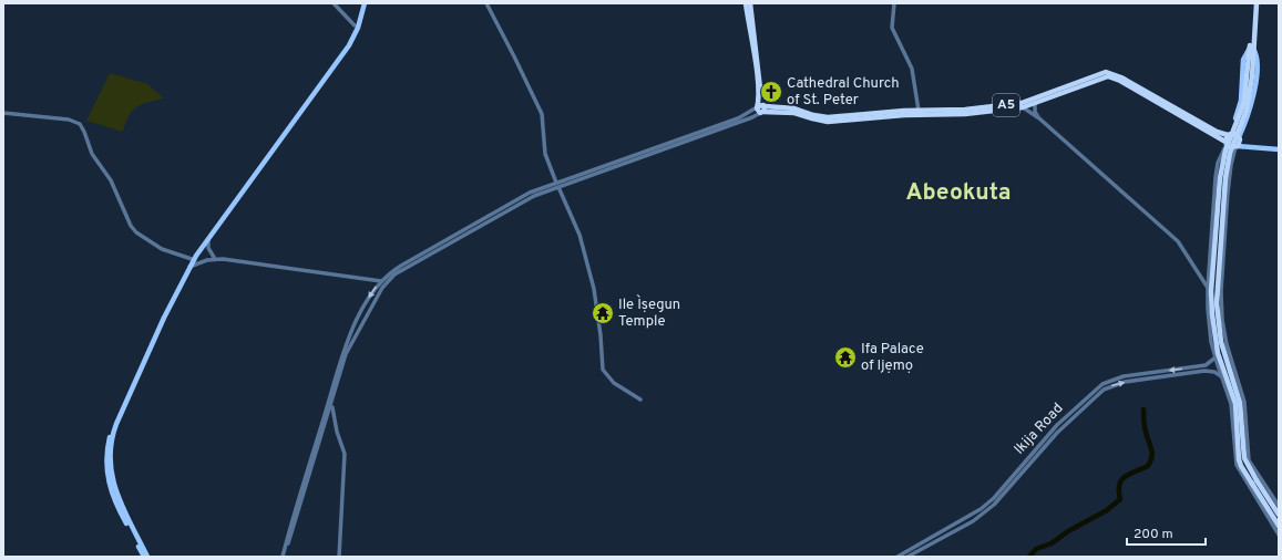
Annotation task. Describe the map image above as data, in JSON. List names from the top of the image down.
{
  "streets": {
    "highway": ["A5"],
    "street": ["Ikija Road"]
  },
  "districts": ["Abeokuta"],
  "places": {
    "church": ["Cathedral Church of St. Peter"],
    "temple": ["Ile Ìṣegun Temple", "Ifa Palace of Ijẹmọ"]
  },
  "scale_bar": "200 m"
}
